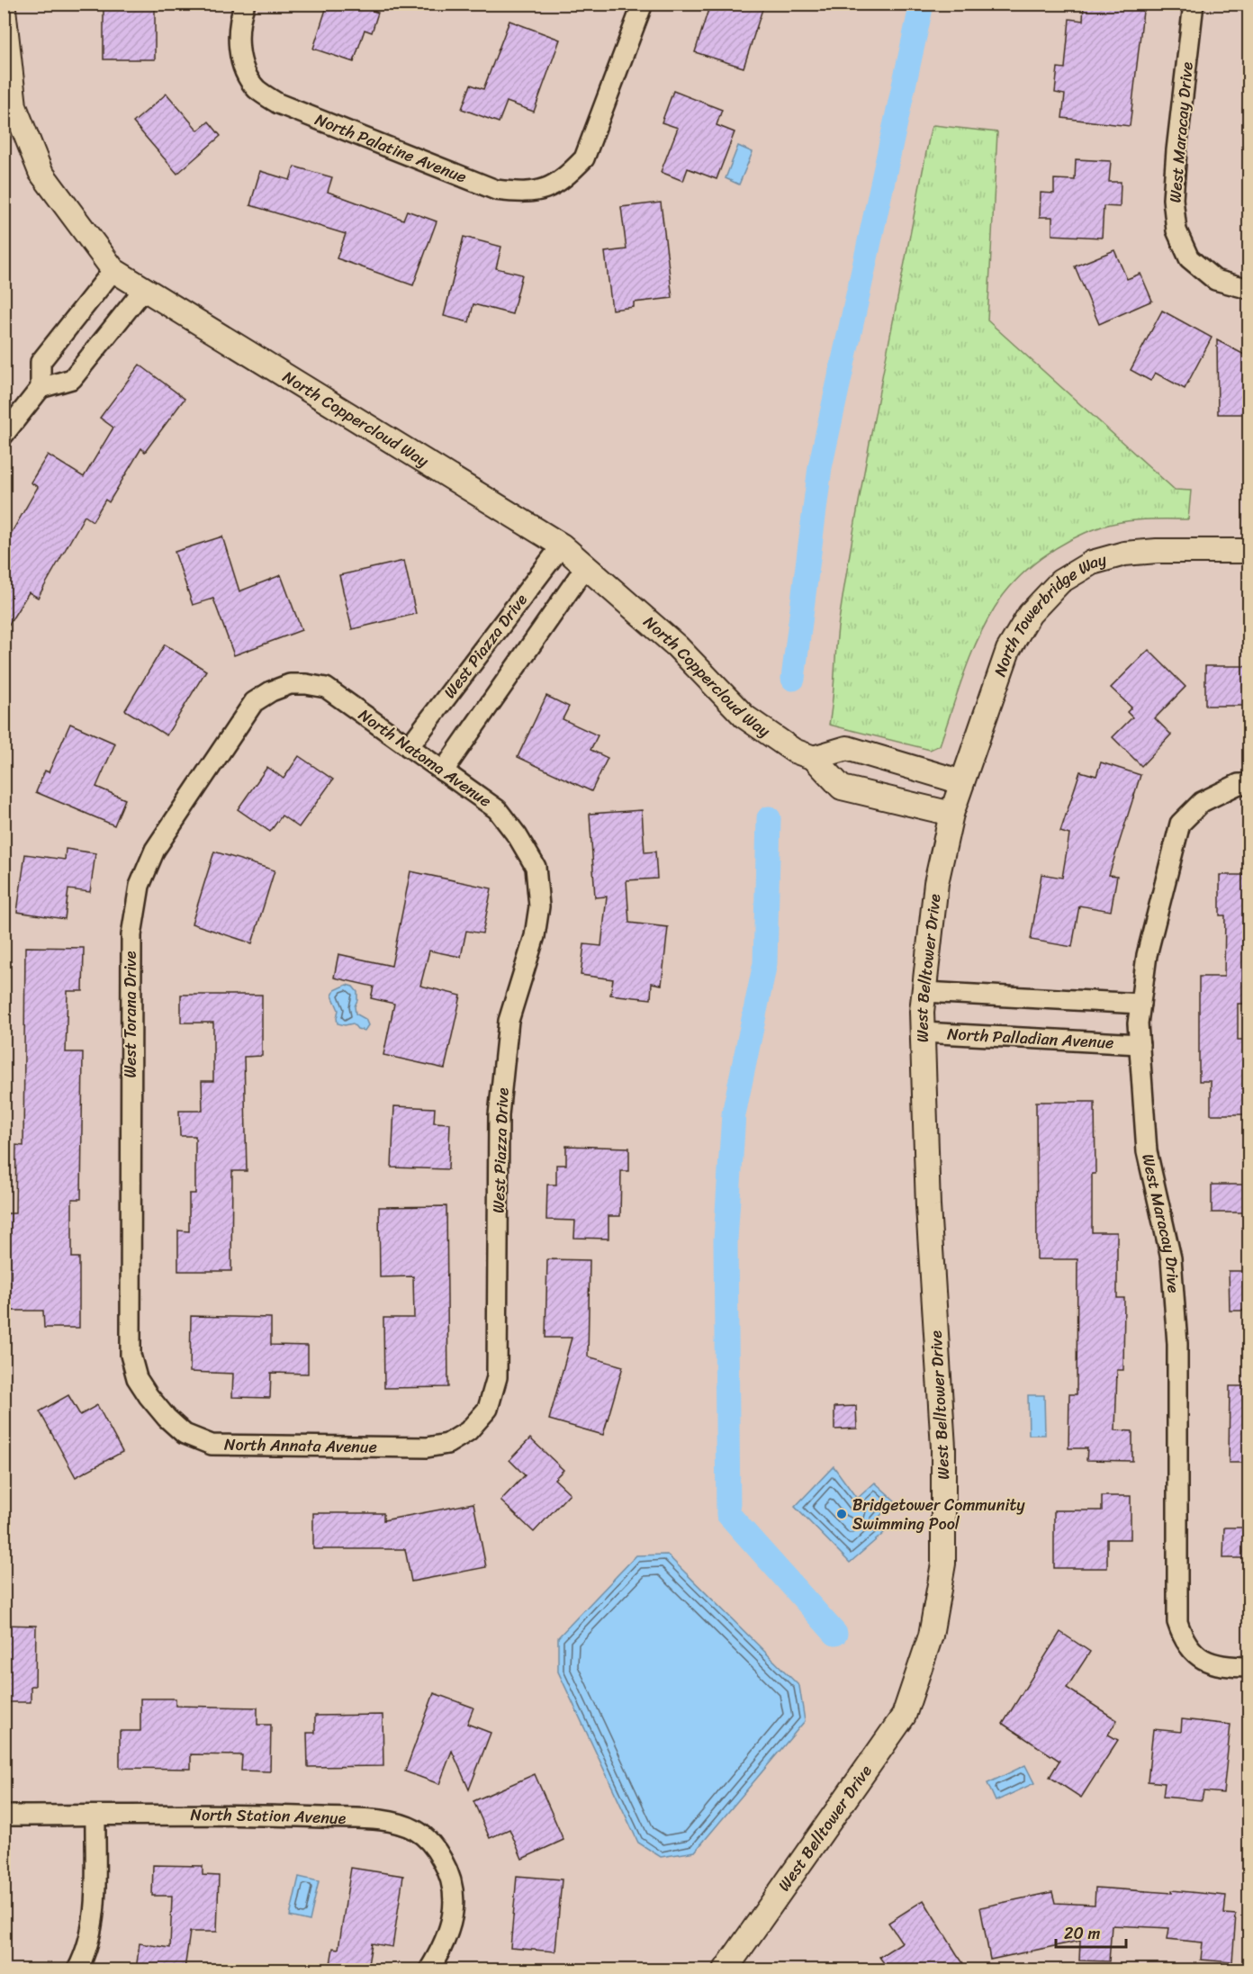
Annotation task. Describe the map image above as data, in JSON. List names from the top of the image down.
{
  "streets": {
    "street": [
      "West Maracay Drive",
      "North Palatine Avenue",
      "North Coppercloud Way",
      "North Towerbridge Way",
      "West Piazza Drive",
      "North Natoma Avenue",
      "West Belltower Drive",
      "West Torana Drive",
      "North Palladian Avenue",
      "North Annata Avenue",
      "North Station Avenue"
    ]
  },
  "crossings": [
    ["West Maracay Drive", "North Palladian Avenue"],
    ["North Coppercloud Way", "North Towerbridge Way"],
    ["North Coppercloud Way", "West Piazza Drive"],
    ["North Coppercloud Way", "West Belltower Drive"],
    ["North Towerbridge Way", "West Belltower Drive"],
    ["West Piazza Drive", "North Natoma Avenue"],
    ["West Piazza Drive", "North Annata Avenue"],
    ["North Natoma Avenue", "West Torana Drive"],
    ["West Belltower Drive", "North Palladian Avenue"],
    ["West Torana Drive", "North Annata Avenue"]
  ],
  "places": ["Bridgetower Community Swimming Pool"],
  "scale_bar": "20 m"
}
